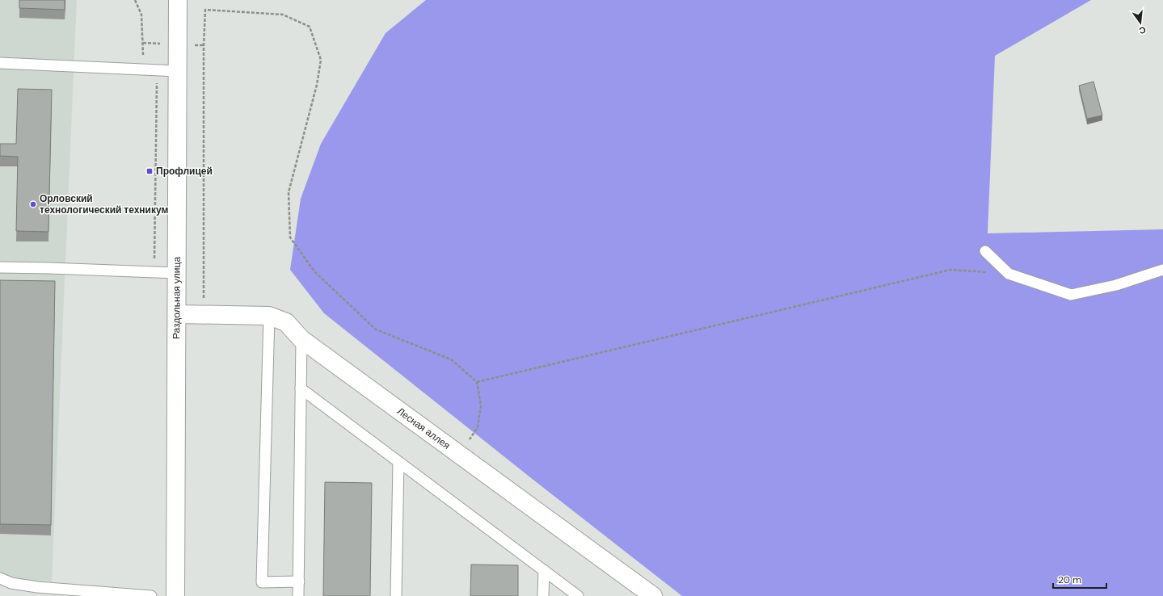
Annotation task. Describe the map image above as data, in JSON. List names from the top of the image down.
{
  "streets": {
    "main road": ["Раздольная улица", "Лесная аллея"]
  },
  "crossings": [
    ["Раздольная улица", "Лесная аллея"]
  ],
  "places": {
    "transit": ["Профлицей"],
    "other": ["Орловский технологический техникум"]
  },
  "scale_bar": "20 m",
  "north": "bottom"
}
